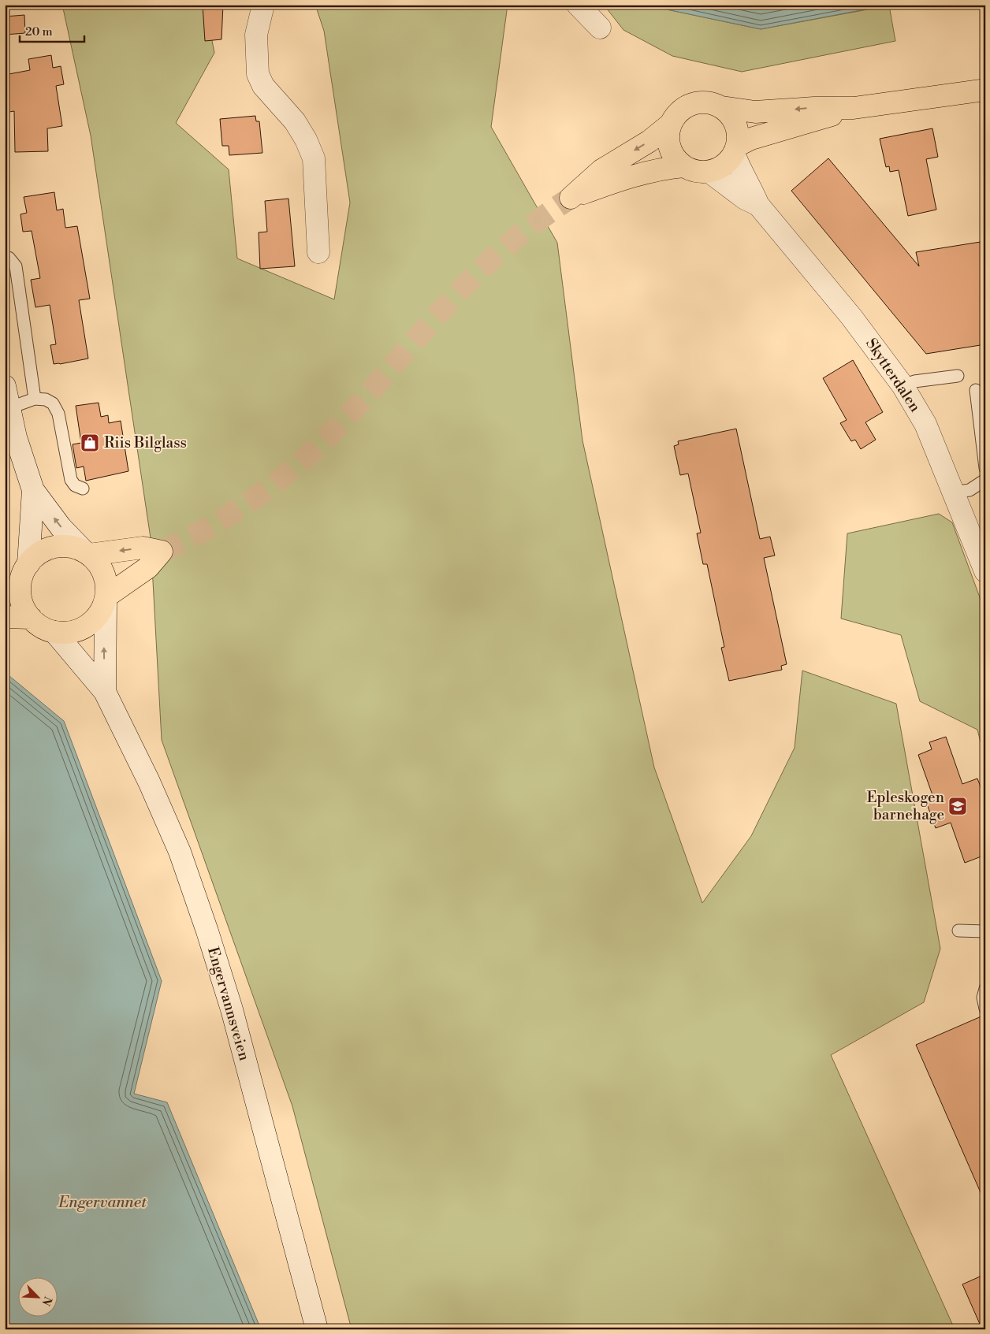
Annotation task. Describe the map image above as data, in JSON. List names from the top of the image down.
{
  "streets": {
    "main road": ["Skytterdalen", "Engervannsveien"]
  },
  "water": ["Engervannet"],
  "places": {
    "shop": ["Riis Bilglass"],
    "school or university": ["Epleskogen barnehage"]
  },
  "scale_bar": "20 m",
  "north": "bottom right"
}
